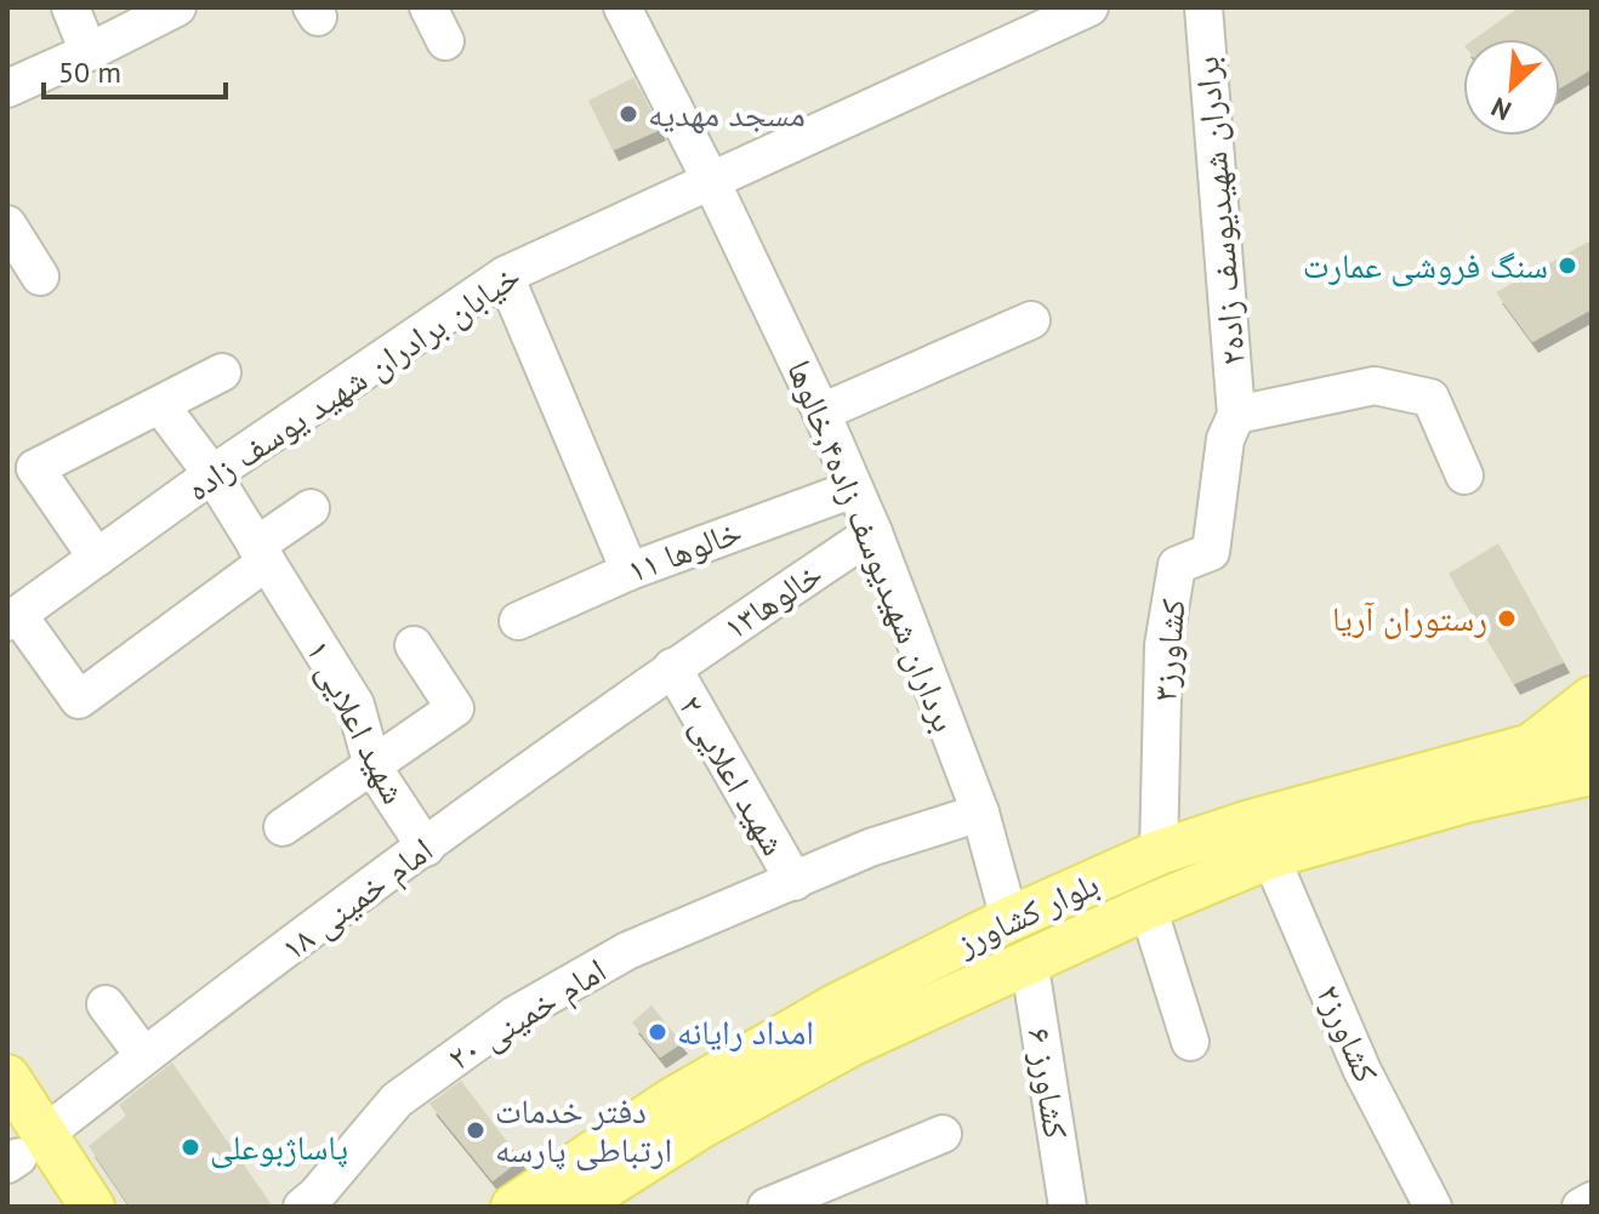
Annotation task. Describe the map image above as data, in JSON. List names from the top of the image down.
{
  "streets": {
    "main road": ["بلوار کشاورز"],
    "street": [
      "برادران شهیدیوسف زاده۲",
      "خیابان برادران شهید یوسف زاده",
      "برداران شهیدیوسف زاده۴,خالوها",
      "خالوها ۱۱",
      "خالوها۱۳",
      "کشاورز۳",
      "شهید اعلایی ۱",
      "شهید اعلایی ۲",
      "امام خمینی ۱۸",
      "امام خمینی ۲۰",
      "کشاورز۲",
      "کشاورز ۶"
    ]
  },
  "crossings": [
    ["برادران شهیدیوسف زاده۲", "کشاورز۳"],
    ["خیابان برادران شهید یوسف زاده", "برداران شهیدیوسف زاده۴,خالوها"],
    ["خیابان برادران شهید یوسف زاده", "شهید اعلایی ۱"],
    ["برداران شهیدیوسف زاده۴,خالوها", "خالوها ۱۱"],
    ["برداران شهیدیوسف زاده۴,خالوها", "خالوها۱۳"],
    ["برداران شهیدیوسف زاده۴,خالوها", "بلوار کشاورز"],
    ["برداران شهیدیوسف زاده۴,خالوها", "امام خمینی ۲۰"],
    ["خالوها۱۳", "شهید اعلایی ۲"],
    ["خالوها۱۳", "امام خمینی ۱۸"],
    ["کشاورز۳", "بلوار کشاورز"],
    ["شهید اعلایی ۱", "امام خمینی ۱۸"],
    ["شهید اعلایی ۲", "امام خمینی ۱۸"],
    ["شهید اعلایی ۲", "امام خمینی ۲۰"],
    ["بلوار کشاورز", "کشاورز۲"],
    ["بلوار کشاورز", "کشاورز ۶"]
  ],
  "places": [
    "مسجد مهدیه",
    "سنگ فروشی عمارت",
    "رستوران آریا",
    "امداد رایانه",
    "دفتر خدمات ارتباطی پارسه",
    "پاساژبوعلی"
  ],
  "scale_bar": "50 m",
  "north": "bottom left"
}
